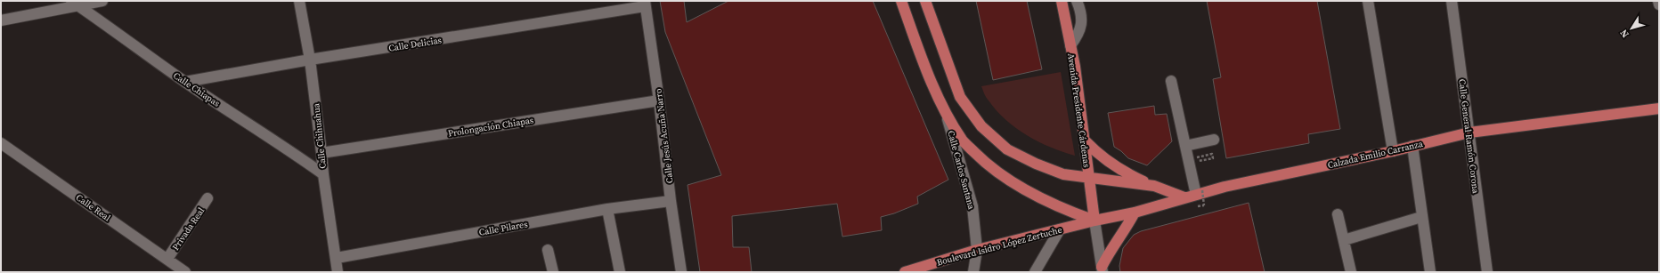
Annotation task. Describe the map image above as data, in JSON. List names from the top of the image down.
{
  "streets": {
    "main road": ["Avenida Presidente Cárdenas", "Calzada Emilio Carranza", "Boulevard Isidro López Zertuche"],
    "street": [
      "Calle Delicias",
      "Calle Chiapas",
      "Prolongación Chiapas",
      "Calle Chihuahua",
      "Calle Jesús Acuña Narro",
      "Calle General Ramón Corona",
      "Calle Carlos Santana",
      "Calle Real",
      "Calle Pilares",
      "Privada Real"
    ]
  },
  "crossings": [
    ["Calle Delicias", "Calle Chiapas"],
    ["Calle Delicias", "Calle Chihuahua"],
    ["Calle Delicias", "Calle Jesús Acuña Narro"],
    ["Calle Chiapas", "Calle Chihuahua"],
    ["Avenida Presidente Cárdenas", "Calzada Emilio Carranza"],
    ["Avenida Presidente Cárdenas", "Boulevard Isidro López Zertuche"],
    ["Prolongación Chiapas", "Calle Chihuahua"],
    ["Prolongación Chiapas", "Calle Jesús Acuña Narro"],
    ["Calle Chihuahua", "Calle Pilares"],
    ["Calle Jesús Acuña Narro", "Calle Pilares"],
    ["Calle General Ramón Corona", "Calzada Emilio Carranza"],
    ["Calzada Emilio Carranza", "Boulevard Isidro López Zertuche"],
    ["Calle Carlos Santana", "Boulevard Isidro López Zertuche"],
    ["Calle Real", "Privada Real"]
  ],
  "north": "bottom left"
}
